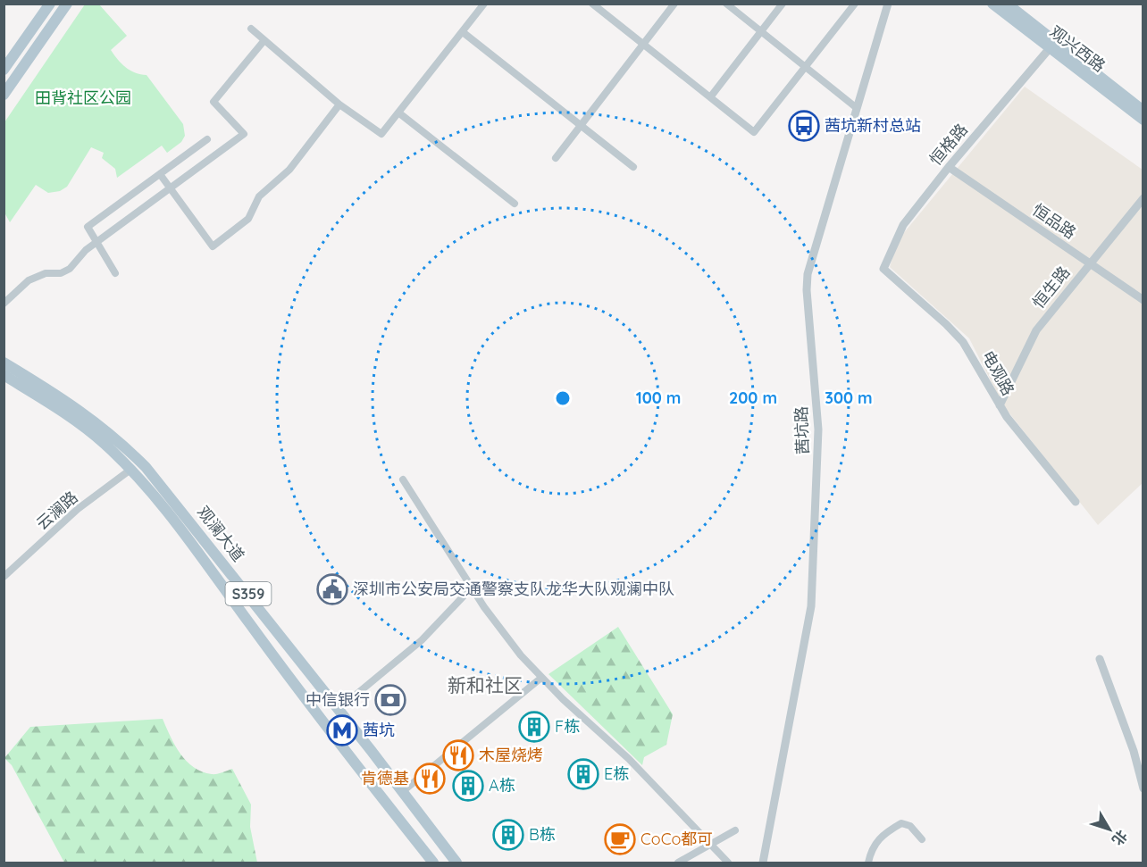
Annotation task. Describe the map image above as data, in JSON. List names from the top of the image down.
{
  "streets": {
    "main road": ["观兴西路", "观澜大道", "S359"],
    "street": [
      "恒格路",
      "恒品路",
      "恒生路",
      "电观路",
      "茜坑路",
      "云澜路"
    ]
  },
  "crossings": [
    ["观兴西路", "恒格路"],
    ["恒格路", "恒品路"],
    ["恒格路", "电观路"],
    ["恒品路", "恒生路"],
    ["恒生路", "电观路"],
    ["云澜路", "观澜大道"]
  ],
  "districts": ["新和社区"],
  "parks": ["田背社区公园"],
  "places": {
    "bus stop": ["茜坑新村总站"],
    "public building": ["深圳市公安局交通警察支队龙华大队观澜中队"],
    "bank": ["中信银行"],
    "building": [
      "F栋",
      "E栋",
      "A栋",
      "B栋"
    ],
    "metro station": ["茜坑"],
    "restaurant": ["木屋烧烤", "肯德基"],
    "cafe": ["CoCo都可"]
  },
  "north": "bottom right",
  "rings": ["100 m", "200 m", "300 m"]
}
